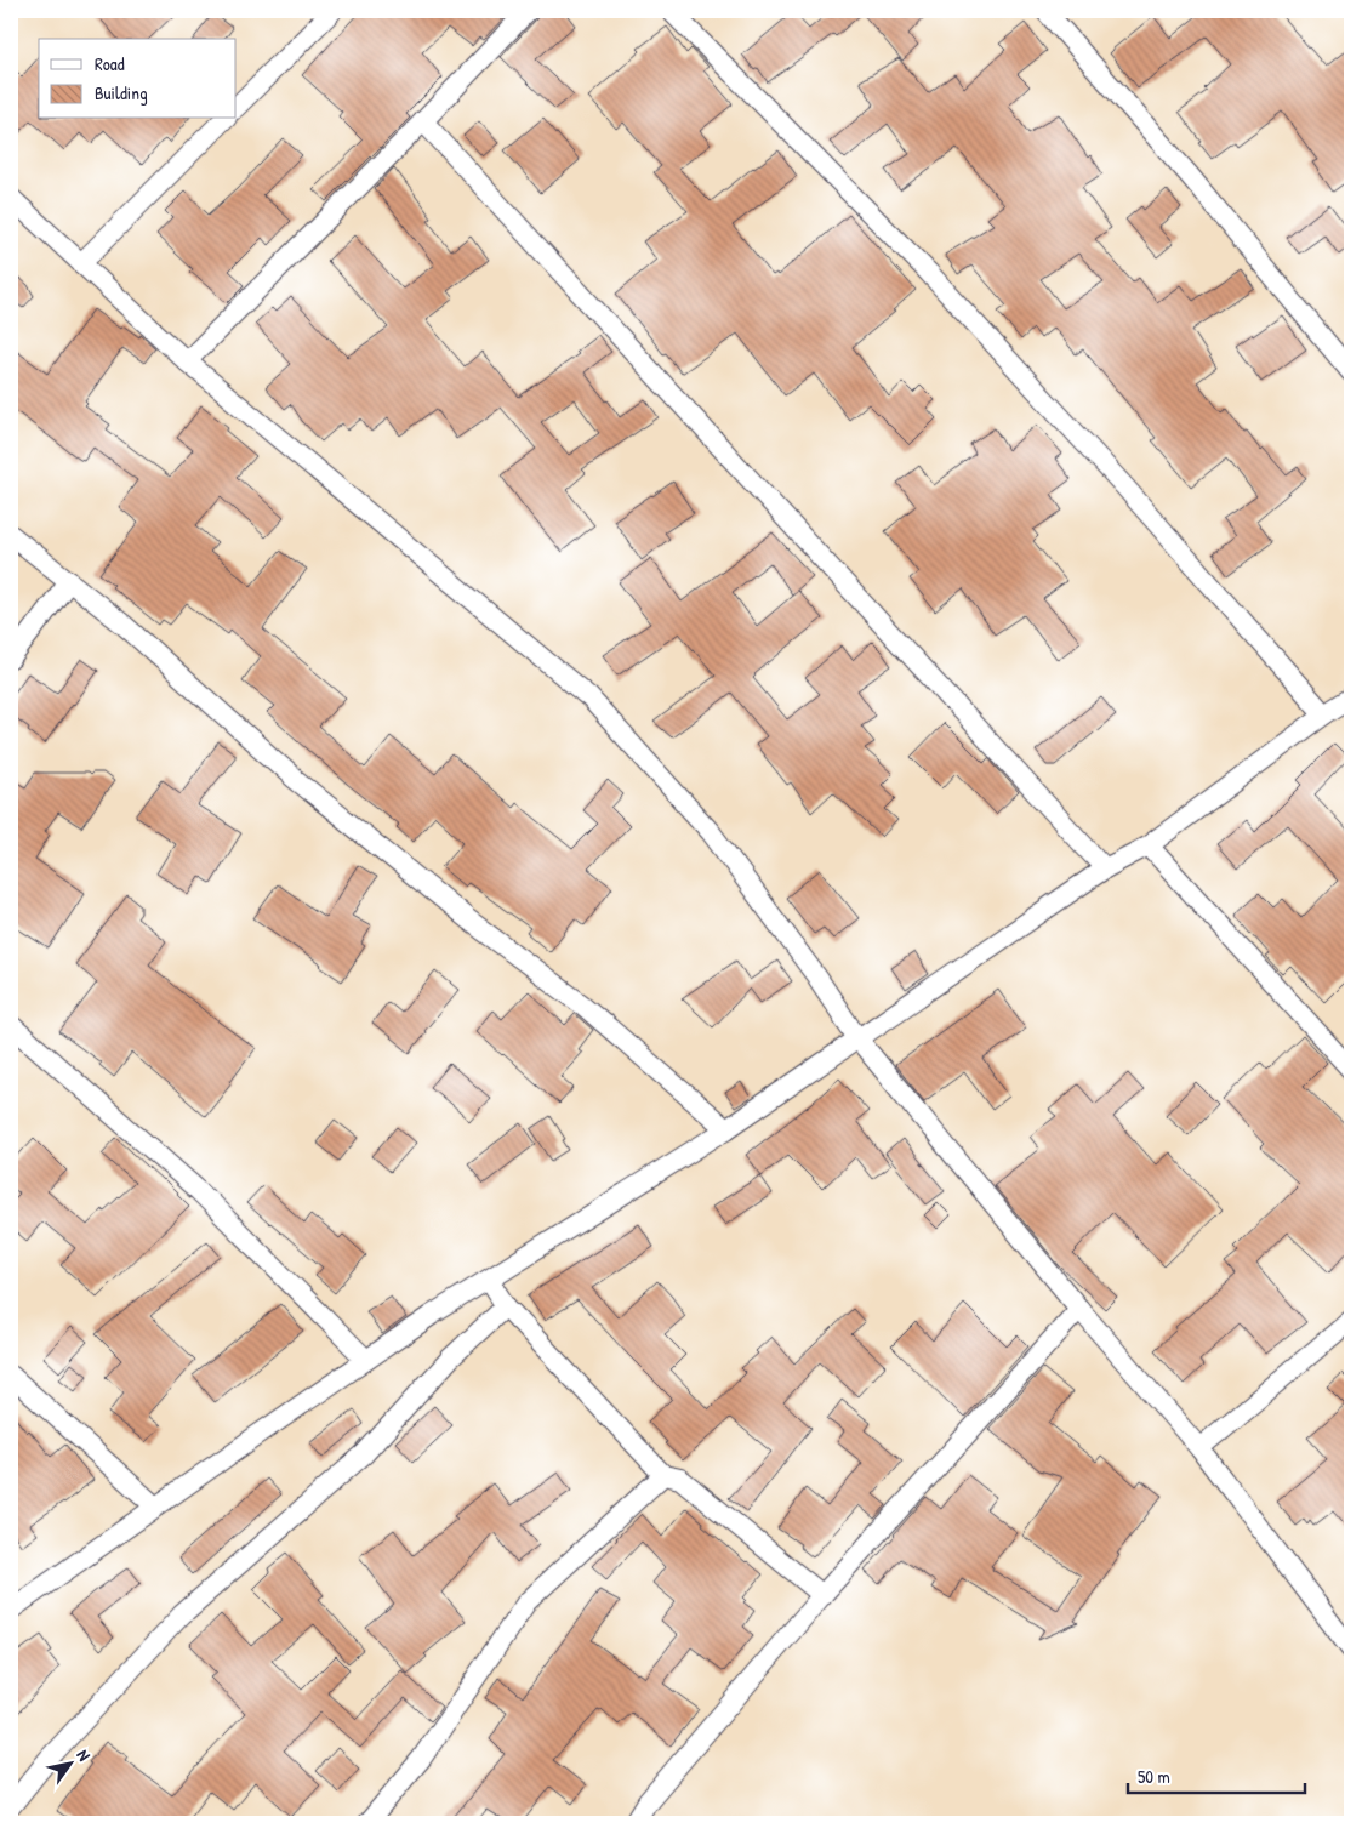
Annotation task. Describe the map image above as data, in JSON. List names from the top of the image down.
{
  "legend": ["Road", "Building"],
  "scale_bar": "50 m",
  "north": "top right"
}
